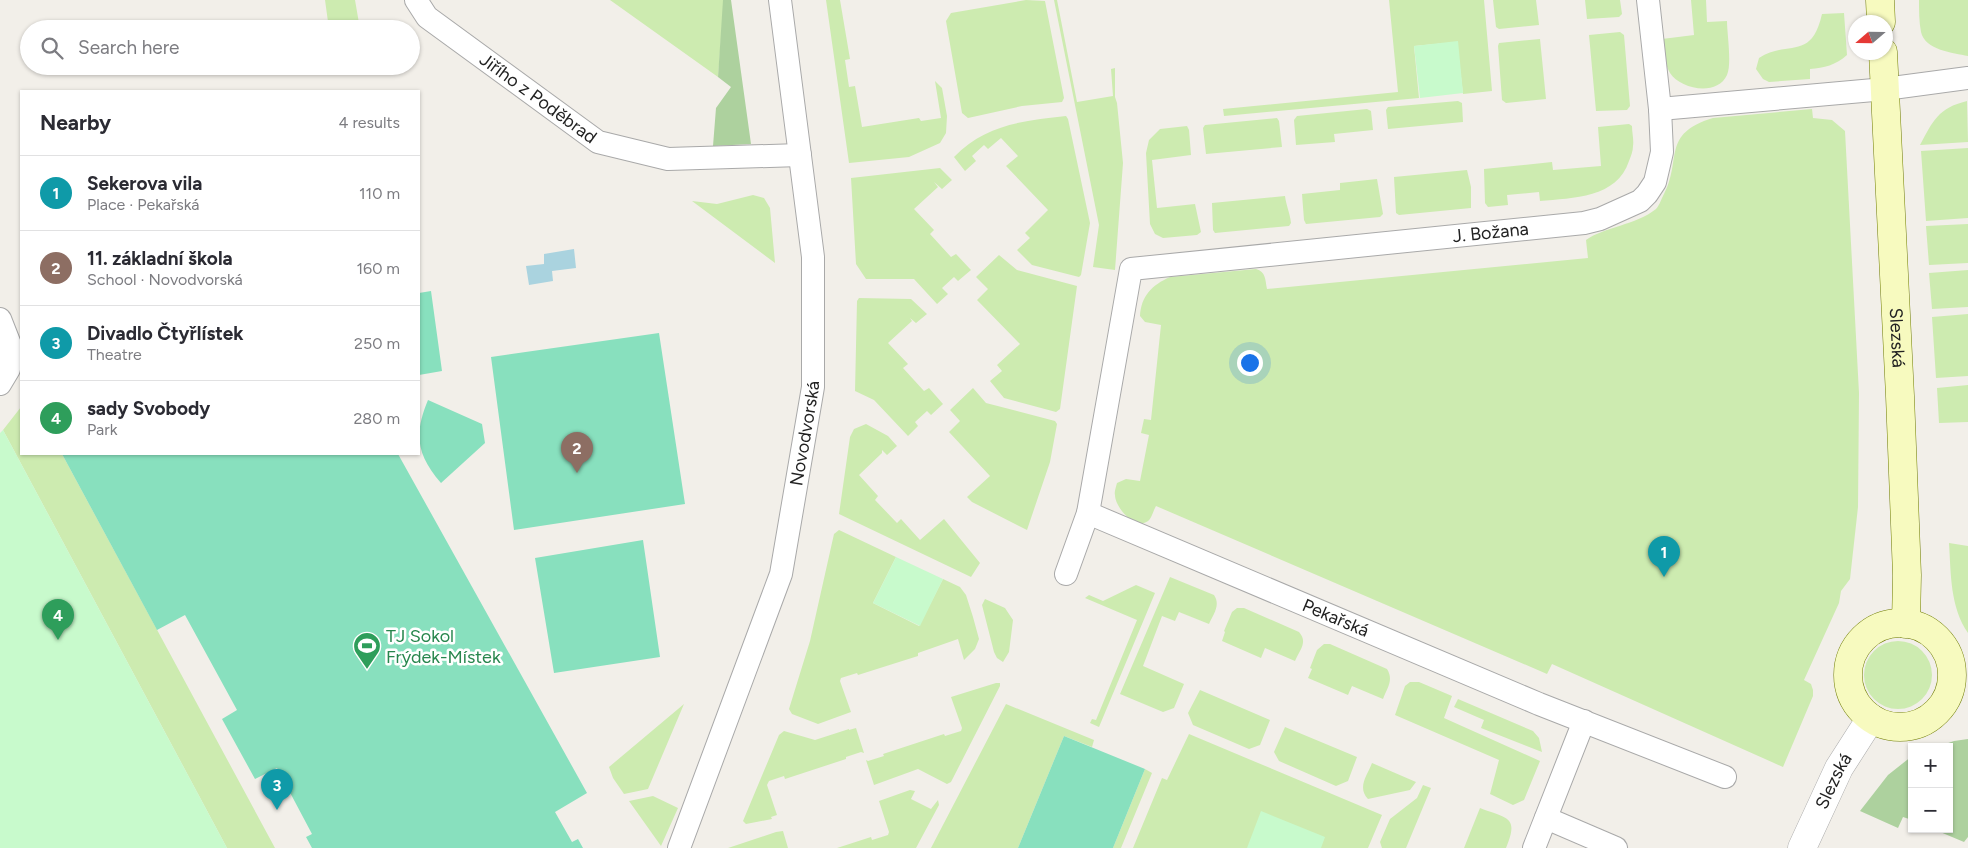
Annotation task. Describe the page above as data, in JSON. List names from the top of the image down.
{
  "streets": {
    "main road": ["Slezská"],
    "street": [
      "Jiřího z Poděbrad",
      "J. Božana",
      "Novodvorská",
      "Pekařská"
    ]
  },
  "crossings": [
    ["Jiřího z Poděbrad", "Novodvorská"],
    ["J. Božana", "Pekařská"]
  ],
  "places": {
    "sports": ["TJ Sokol Frýdek-Místek"]
  },
  "north": "left",
  "page": {
    "search": "Search here",
    "heading": ["Nearby", "4 results"],
    "list": [
      {
        "mark": "1",
        "name": "Sekerova vila",
        "note": "Place · Pekařská",
        "value": "110 m"
      },
      {
        "mark": "2",
        "name": "11. základní škola",
        "note": "School · Novodvorská",
        "value": "160 m"
      },
      {
        "mark": "3",
        "name": "Divadlo Čtyřlístek",
        "note": "Theatre",
        "value": "250 m"
      },
      {
        "mark": "4",
        "name": "sady Svobody",
        "note": "Park",
        "value": "280 m"
      }
    ],
    "pins": [
      "2",
      "1",
      "4",
      "3"
    ],
    "map_buttons": ["+", "−"]
  }
}
